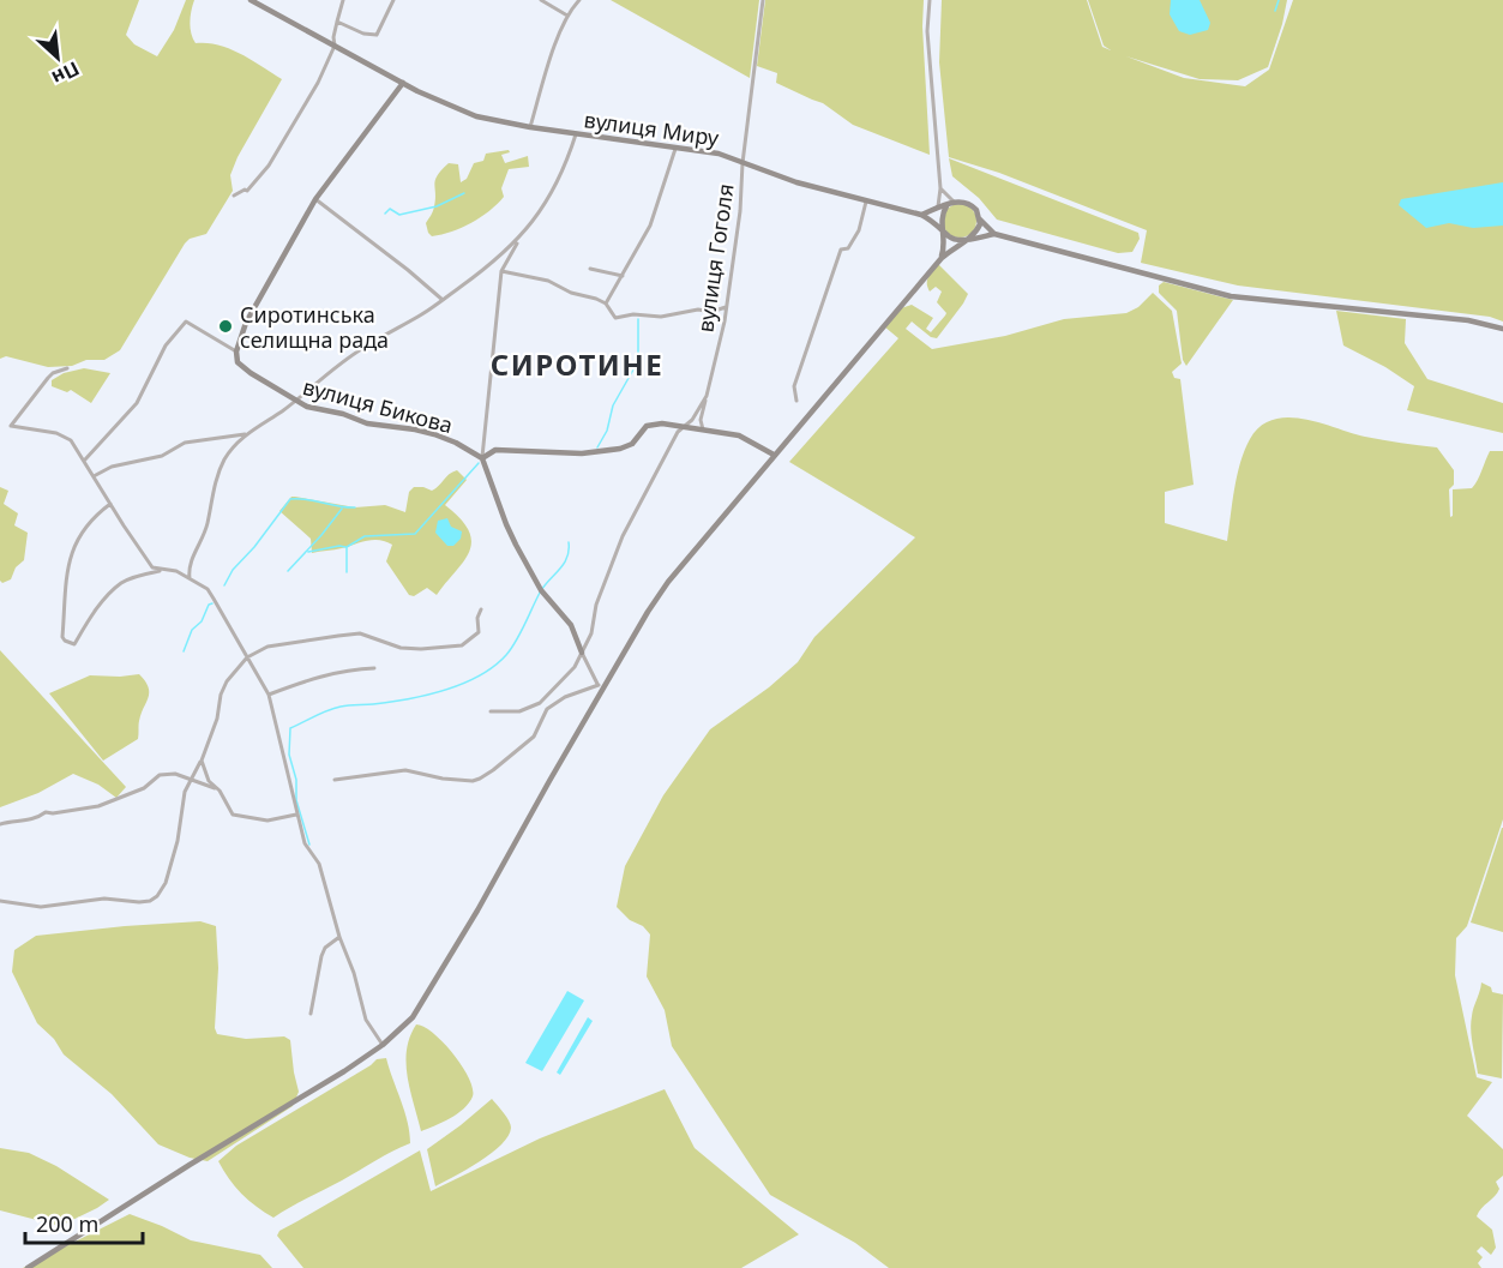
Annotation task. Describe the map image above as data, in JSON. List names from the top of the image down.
{
  "streets": {
    "street": ["вулиця Миру", "вулиця Гоголя", "вулиця Бикова"]
  },
  "crossings": [
    ["вулиця Миру", "вулиця Гоголя"]
  ],
  "districts": ["СИРОТИНЕ"],
  "places": ["Сиротинська селищна рада"],
  "scale_bar": "200 m",
  "north": "bottom right"
}
